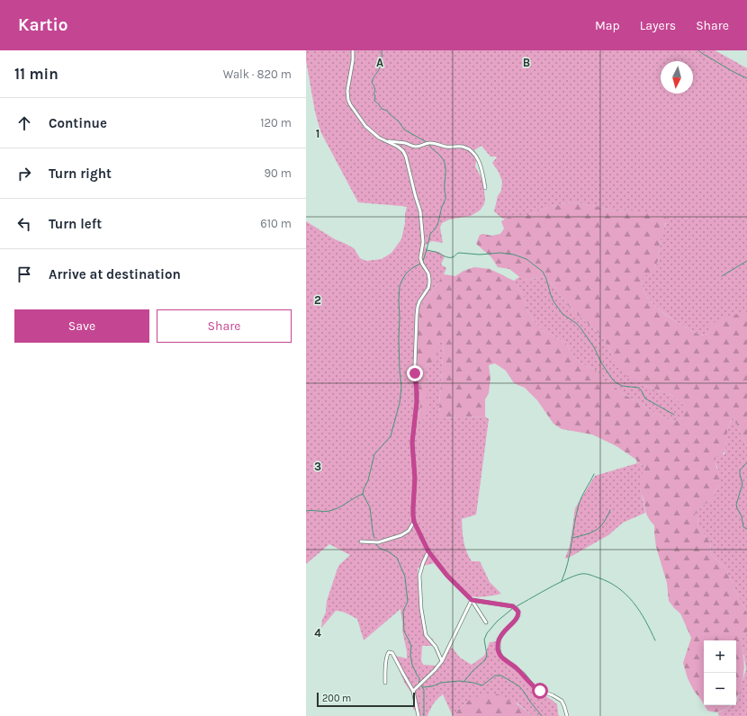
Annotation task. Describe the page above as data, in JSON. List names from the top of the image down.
{
  "scale_bar": "200 m",
  "north": "bottom",
  "page": {
    "header": "Kartio",
    "nav": ["Map", "Layers", "Share"],
    "heading": ["11 min", "Walk · 820 m"],
    "list": [
      ["Continue", "120 m"],
      ["Turn right", "90 m"],
      ["Turn left", "610 m"],
      "Arrive at destination"
    ],
    "buttons": ["Save", "Share"],
    "map_buttons": ["+", "−"],
    "scale": "200 m"
  },
  "grid": {
    "columns": ["A", "B"],
    "rows": [
      "1",
      "2",
      "3",
      "4"
    ]
  }
}
